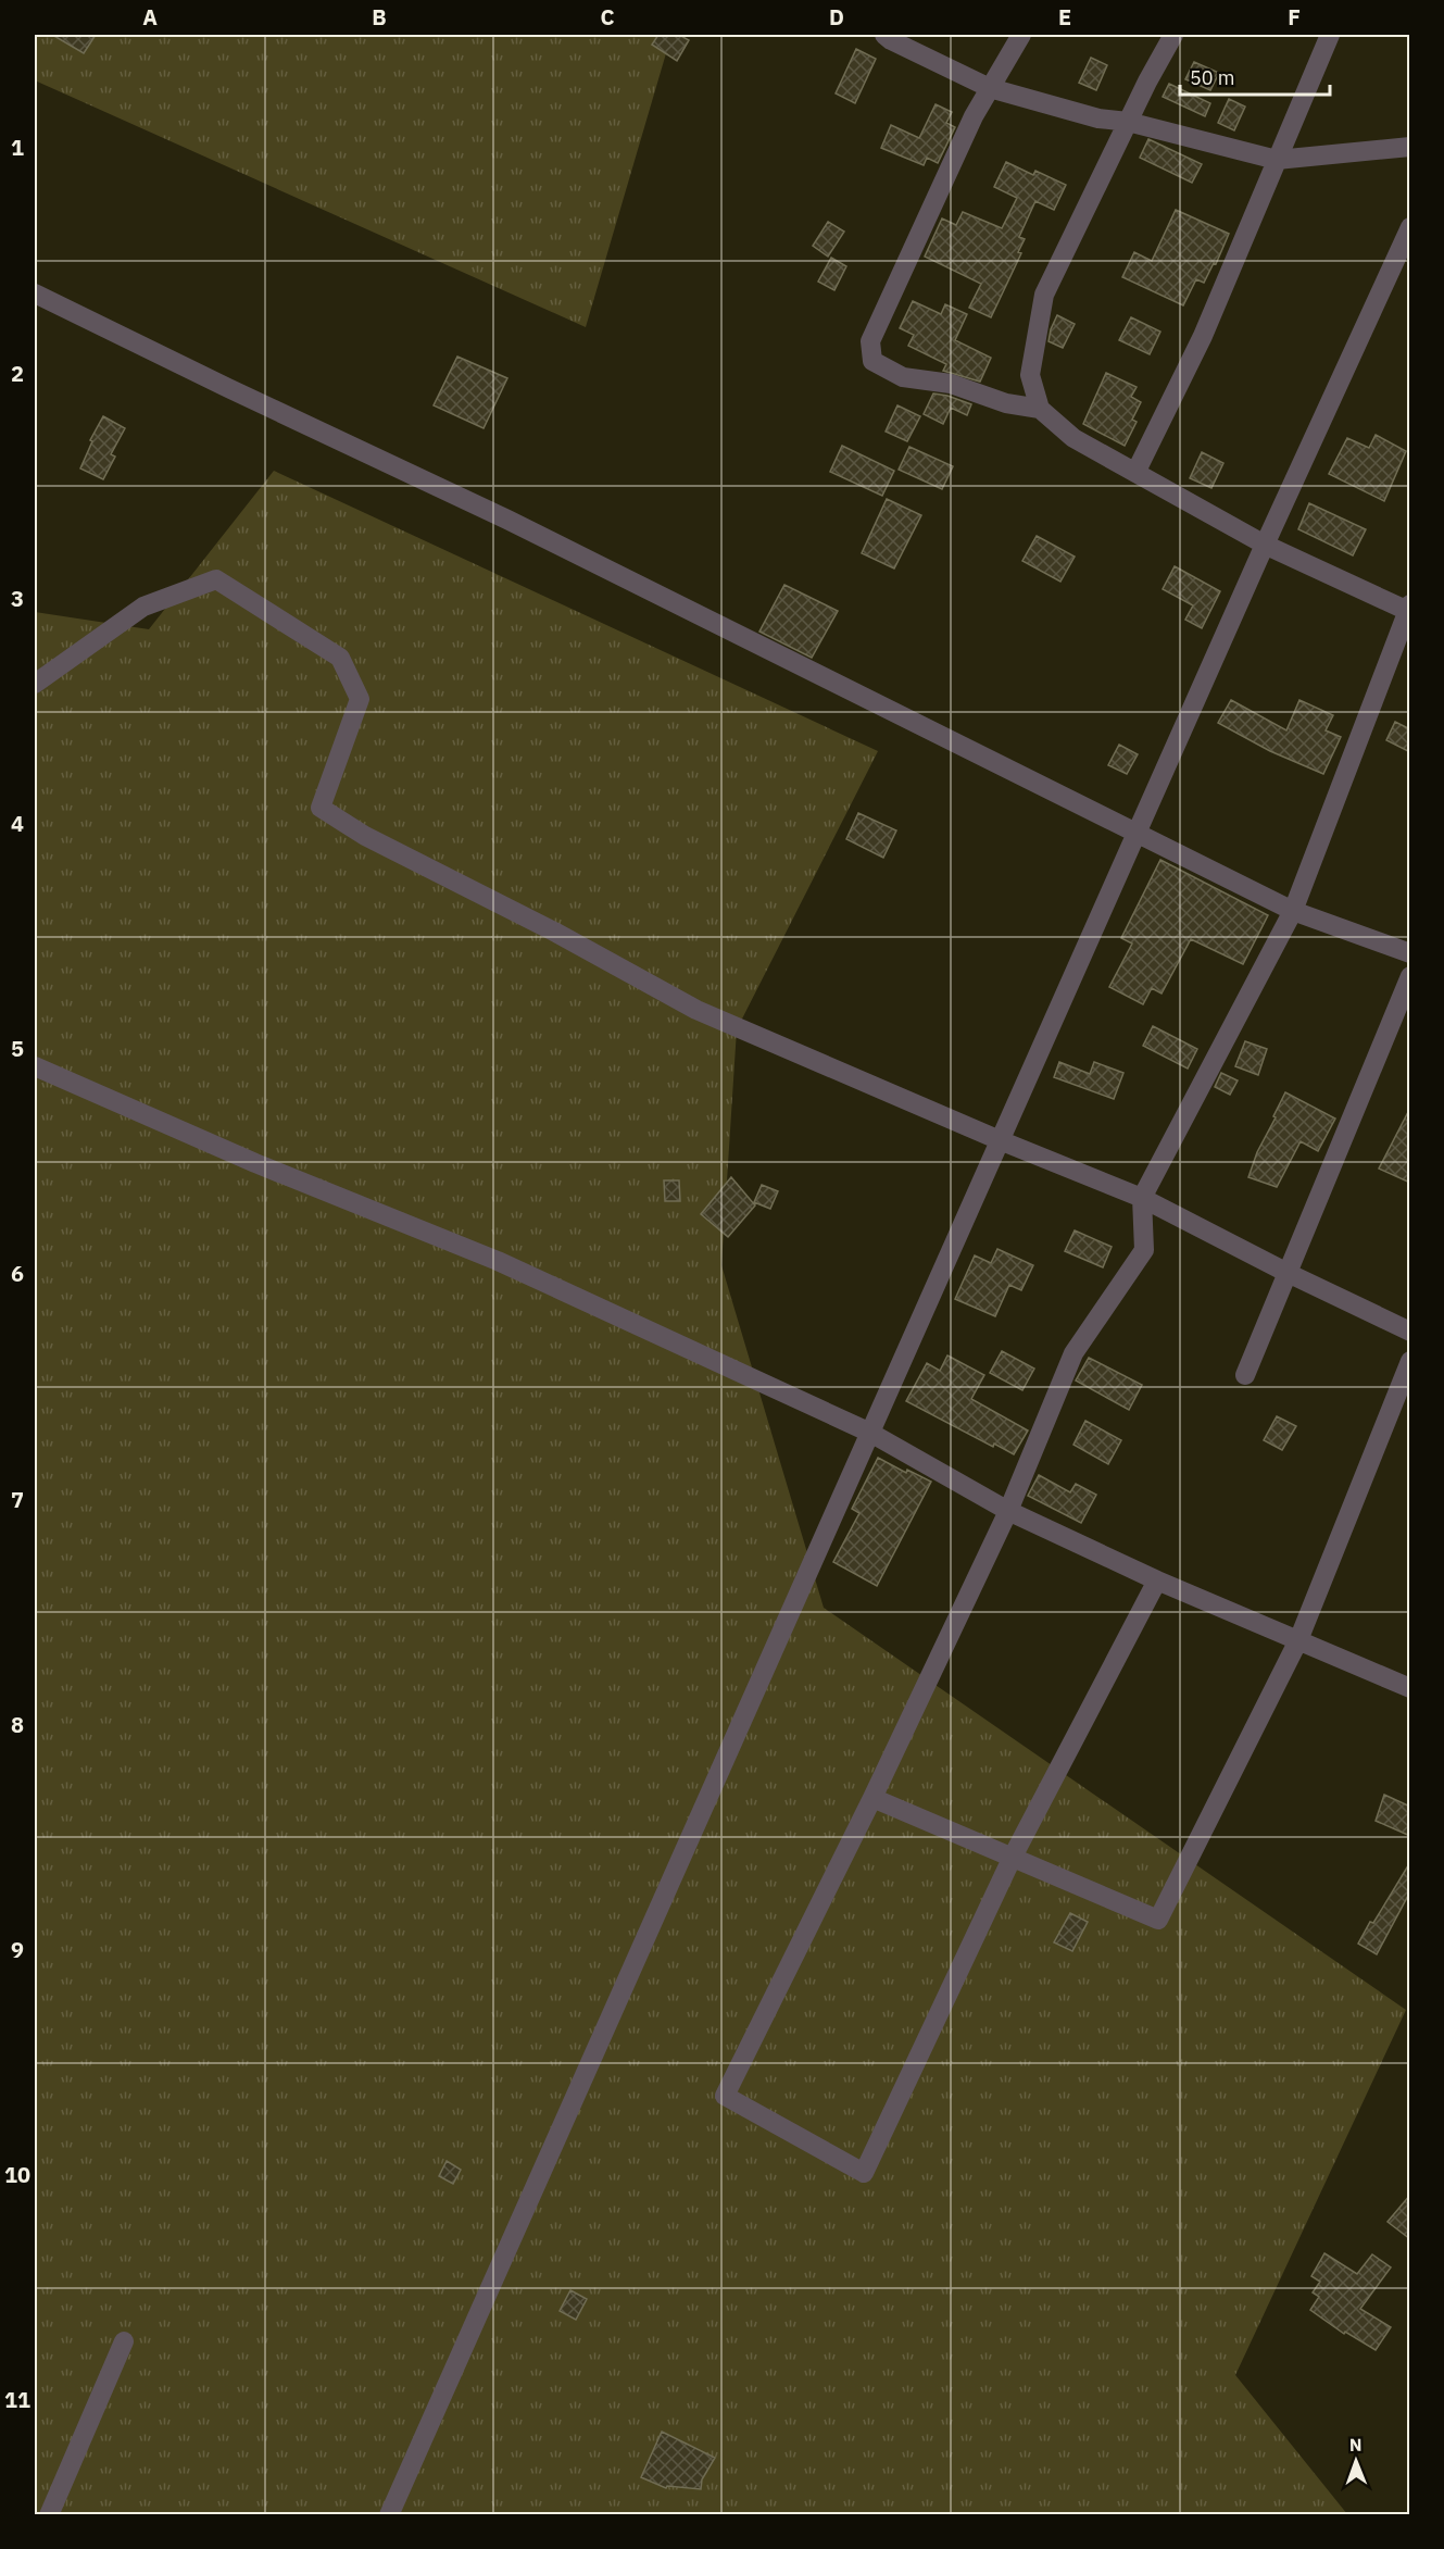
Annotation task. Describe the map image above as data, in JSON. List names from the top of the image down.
{
  "scale_bar": "50 m",
  "north": "top",
  "grid": {
    "columns": [
      "A",
      "B",
      "C",
      "D",
      "E",
      "F"
    ],
    "rows": [
      "1",
      "2",
      "3",
      "4",
      "5",
      "6",
      "7",
      "8",
      "9",
      "10",
      "11"
    ]
  }
}
